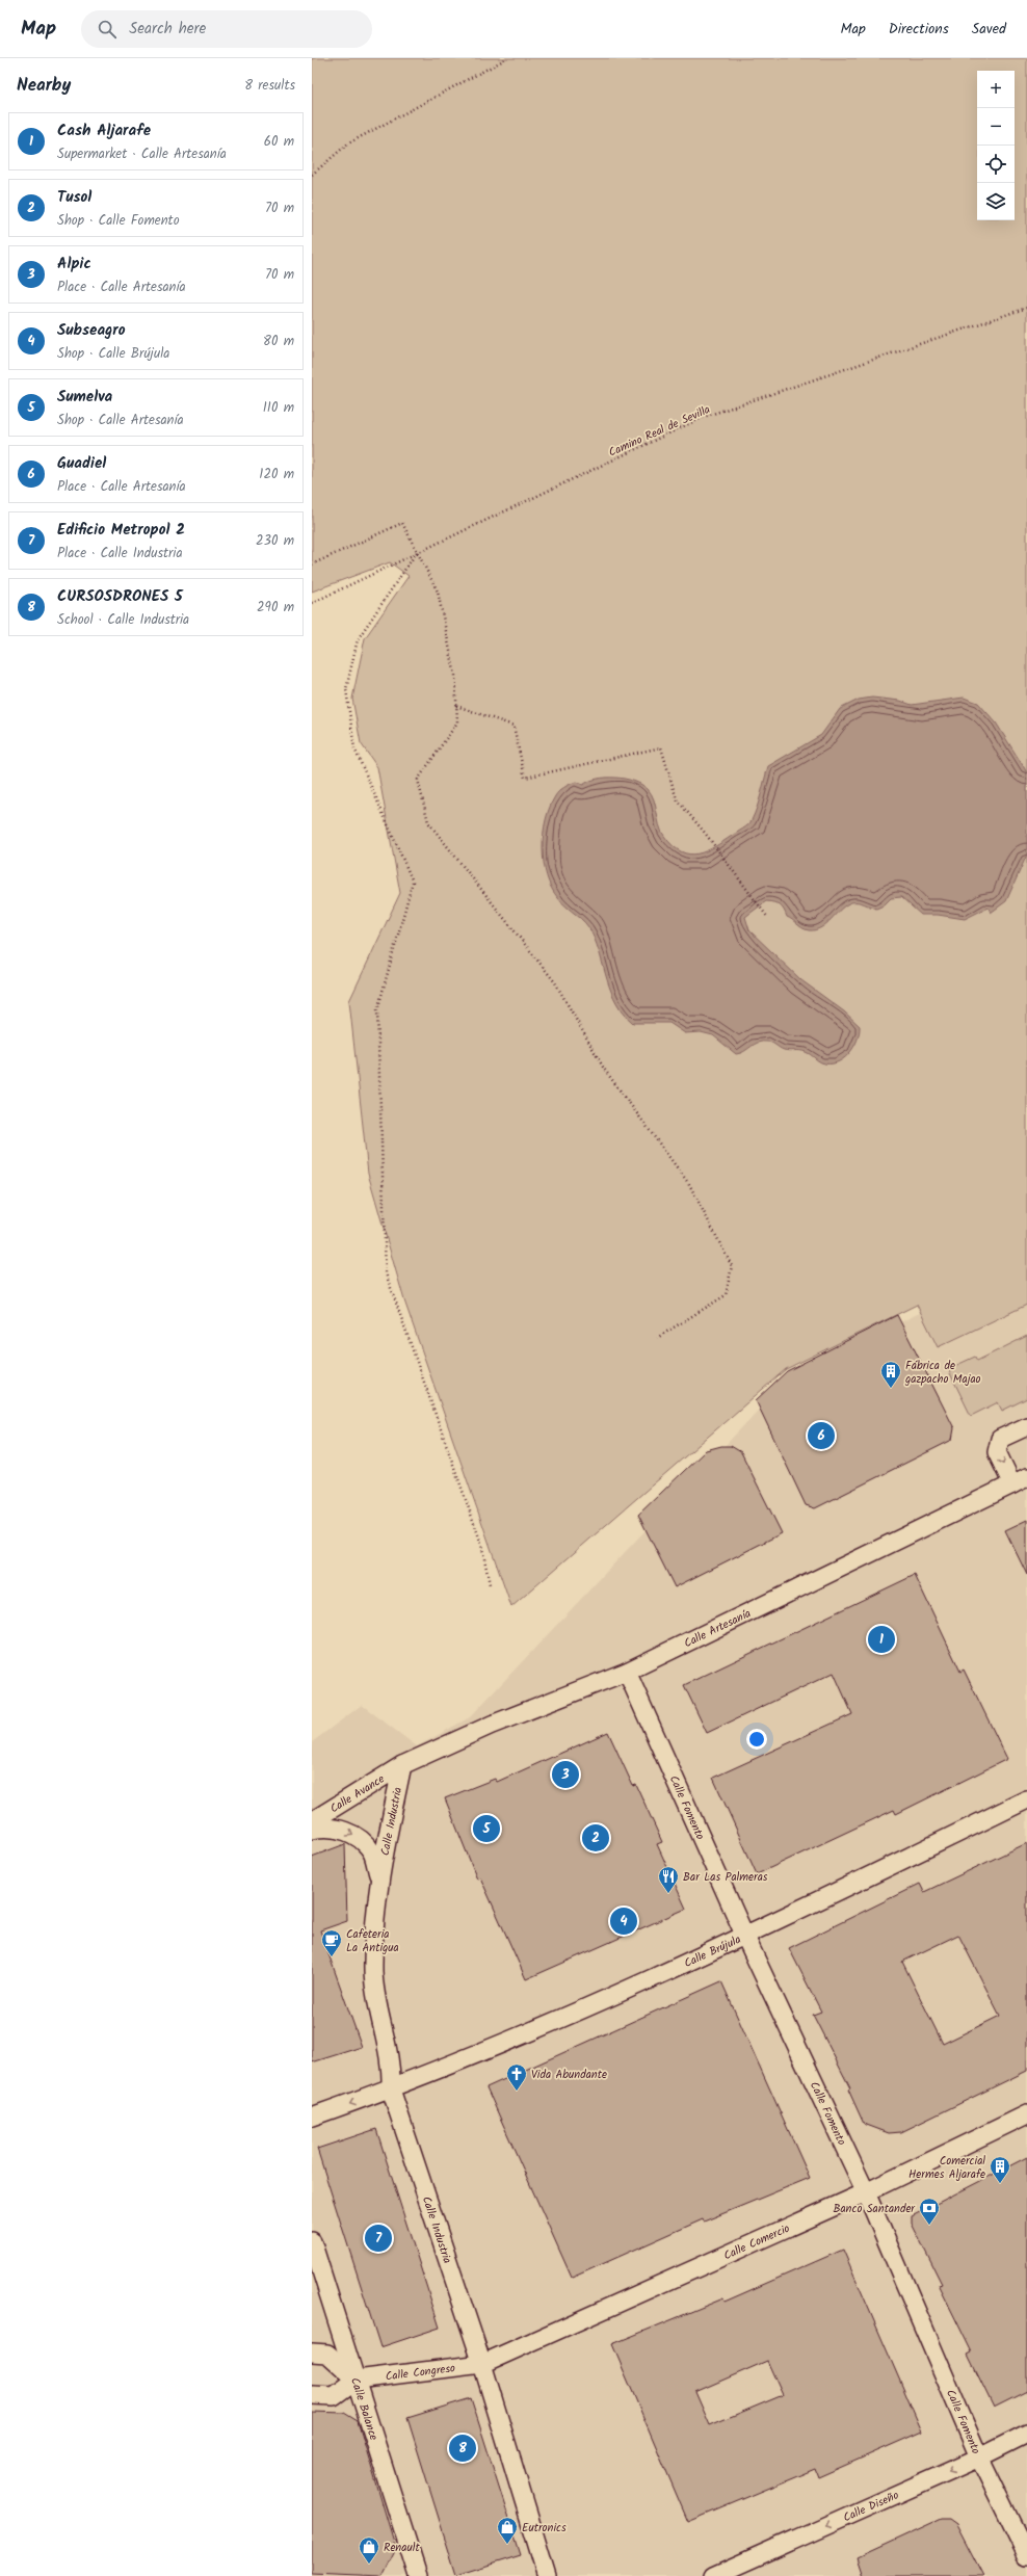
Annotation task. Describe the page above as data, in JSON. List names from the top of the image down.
{
  "streets": {
    "street": [
      "Calle Artesanía",
      "Calle Avance",
      "Calle Fomento",
      "Calle Industria",
      "Calle Brújula",
      "Calle Comercio",
      "Calle Congreso",
      "Calle Balance",
      "Calle Diseño"
    ],
    "path": ["Camino Real de Sevilla"]
  },
  "crossings": [
    ["Calle Artesanía", "Calle Avance"],
    ["Calle Artesanía", "Calle Fomento"],
    ["Calle Artesanía", "Calle Industria"],
    ["Calle Avance", "Calle Industria"],
    ["Calle Fomento", "Calle Brújula"],
    ["Calle Fomento", "Calle Comercio"],
    ["Calle Fomento", "Calle Diseño"],
    ["Calle Industria", "Calle Brújula"],
    ["Calle Industria", "Calle Comercio"],
    ["Calle Industria", "Calle Congreso"],
    ["Calle Comercio", "Calle Congreso"],
    ["Calle Congreso", "Calle Balance"]
  ],
  "one_way": ["Calle Diseño"],
  "places": {
    "building": ["Fábrica de gazpacho Majao", "Comercial Hermes Aljarafe"],
    "restaurant": ["Bar Las Palmeras"],
    "cafe": ["Cafeteria La Antigua"],
    "church": ["Vida Abundante"],
    "bank": ["Banco Santander"],
    "shop": ["Eutronics", "Renault"]
  },
  "page": {
    "header": "Map",
    "search": "Search here",
    "nav": ["Map", "Directions", "Saved"],
    "heading": ["Nearby", "8 results"],
    "map_buttons": ["+", "−"],
    "list": [
      {
        "mark": "1",
        "name": "Cash Aljarafe",
        "note": "Supermarket · Calle Artesanía",
        "value": "60 m"
      },
      {
        "mark": "2",
        "name": "Tusol",
        "note": "Shop · Calle Fomento",
        "value": "70 m"
      },
      {
        "mark": "3",
        "name": "Alpic",
        "note": "Place · Calle Artesanía",
        "value": "70 m"
      },
      {
        "mark": "4",
        "name": "Subseagro",
        "note": "Shop · Calle Brújula",
        "value": "80 m"
      },
      {
        "mark": "5",
        "name": "Sumelva",
        "note": "Shop · Calle Artesanía",
        "value": "110 m"
      },
      {
        "mark": "6",
        "name": "Guadiel",
        "note": "Place · Calle Artesanía",
        "value": "120 m"
      },
      {
        "mark": "7",
        "name": "Edificio Metropol 2",
        "note": "Place · Calle Industria",
        "value": "230 m"
      },
      {
        "mark": "8",
        "name": "CURSOSDRONES 5",
        "note": "School · Calle Industria",
        "value": "290 m"
      }
    ],
    "pins": [
      "6",
      "1",
      "3",
      "5",
      "2",
      "4",
      "7",
      "8"
    ]
  }
}
